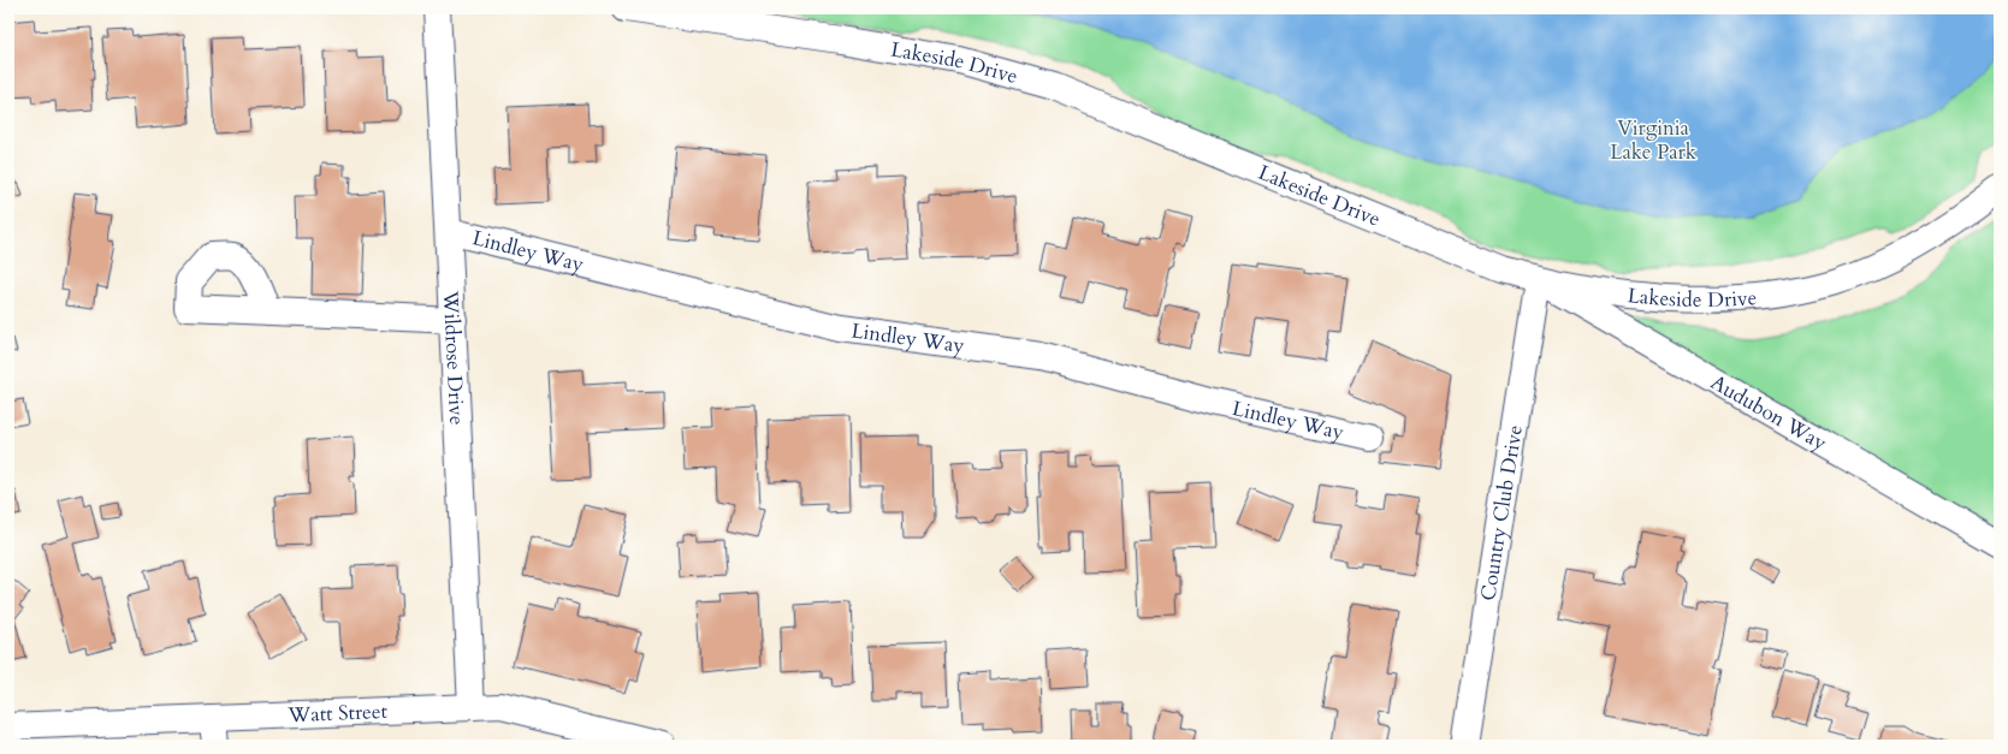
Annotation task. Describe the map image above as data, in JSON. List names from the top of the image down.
{
  "streets": {
    "street": [
      "Lakeside Drive",
      "Lindley Way",
      "Wildrose Drive",
      "Audubon Way",
      "Country Club Drive",
      "Watt Street"
    ]
  },
  "crossings": [
    ["Lakeside Drive", "Audubon Way"],
    ["Lakeside Drive", "Country Club Drive"],
    ["Lindley Way", "Wildrose Drive"],
    ["Wildrose Drive", "Watt Street"],
    ["Audubon Way", "Country Club Drive"]
  ],
  "parks": ["Virginia Lake Park"]
}
